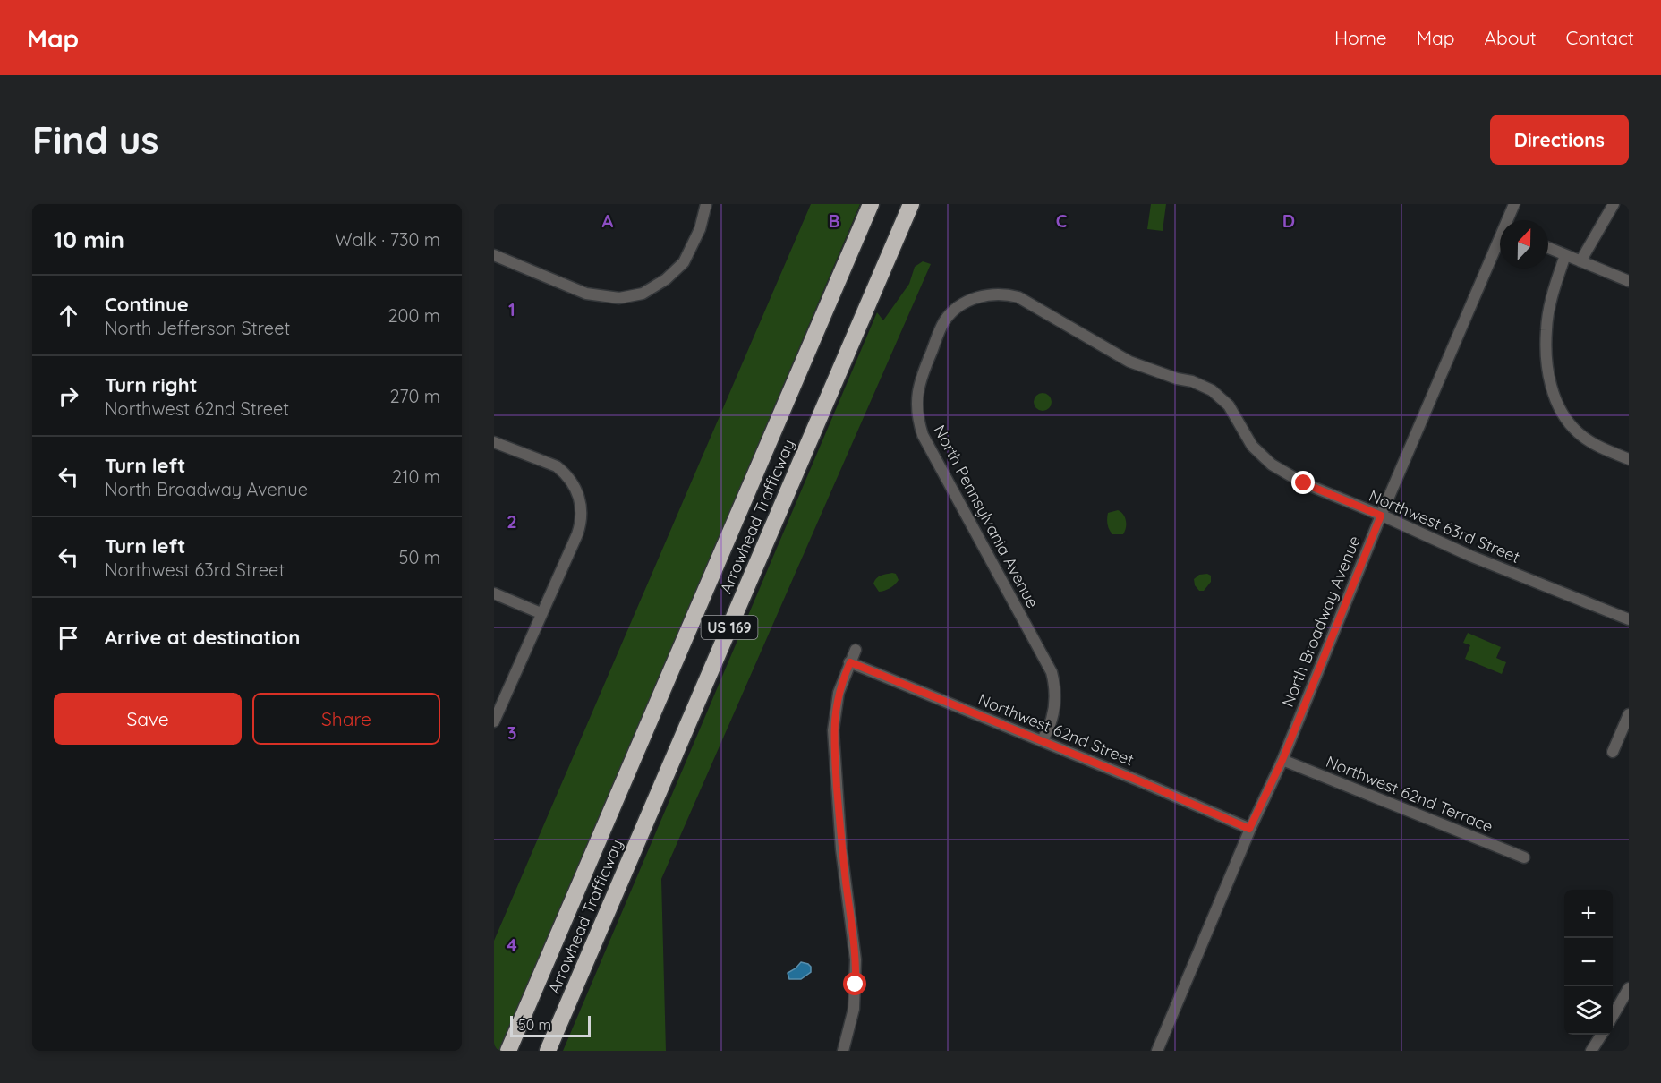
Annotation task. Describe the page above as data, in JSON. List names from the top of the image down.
{
  "streets": {
    "highway": ["Arrowhead Trafficway", "US 169"],
    "street": [
      "North Pennsylvania Avenue",
      "Northwest 63rd Street",
      "North Broadway Avenue",
      "Northwest 62nd Street",
      "Northwest 62nd Terrace"
    ]
  },
  "crossings": [
    ["North Pennsylvania Avenue", "Northwest 63rd Street"],
    ["North Pennsylvania Avenue", "Northwest 62nd Street"],
    ["Northwest 63rd Street", "North Broadway Avenue"],
    ["North Broadway Avenue", "Northwest 62nd Street"],
    ["North Broadway Avenue", "Northwest 62nd Terrace"]
  ],
  "scale_bar": "50 m",
  "north": "top",
  "page": {
    "header": "Map",
    "nav": [
      "Home",
      "Map",
      "About",
      "Contact"
    ],
    "buttons": [
      "Directions",
      ["Save", "Share"]
    ],
    "title": "Find us",
    "heading": ["10 min", "Walk · 730 m"],
    "list": [
      ["Continue", "North Jefferson Street", "200 m"],
      ["Turn right", "Northwest 62nd Street", "270 m"],
      ["Turn left", "North Broadway Avenue", "210 m"],
      ["Turn left", "Northwest 63rd Street", "50 m"],
      "Arrive at destination"
    ],
    "map_buttons": ["+", "−"],
    "scale": "50 m"
  },
  "grid": {
    "columns": [
      "A",
      "B",
      "C",
      "D"
    ],
    "rows": [
      "1",
      "2",
      "3",
      "4"
    ]
  }
}
